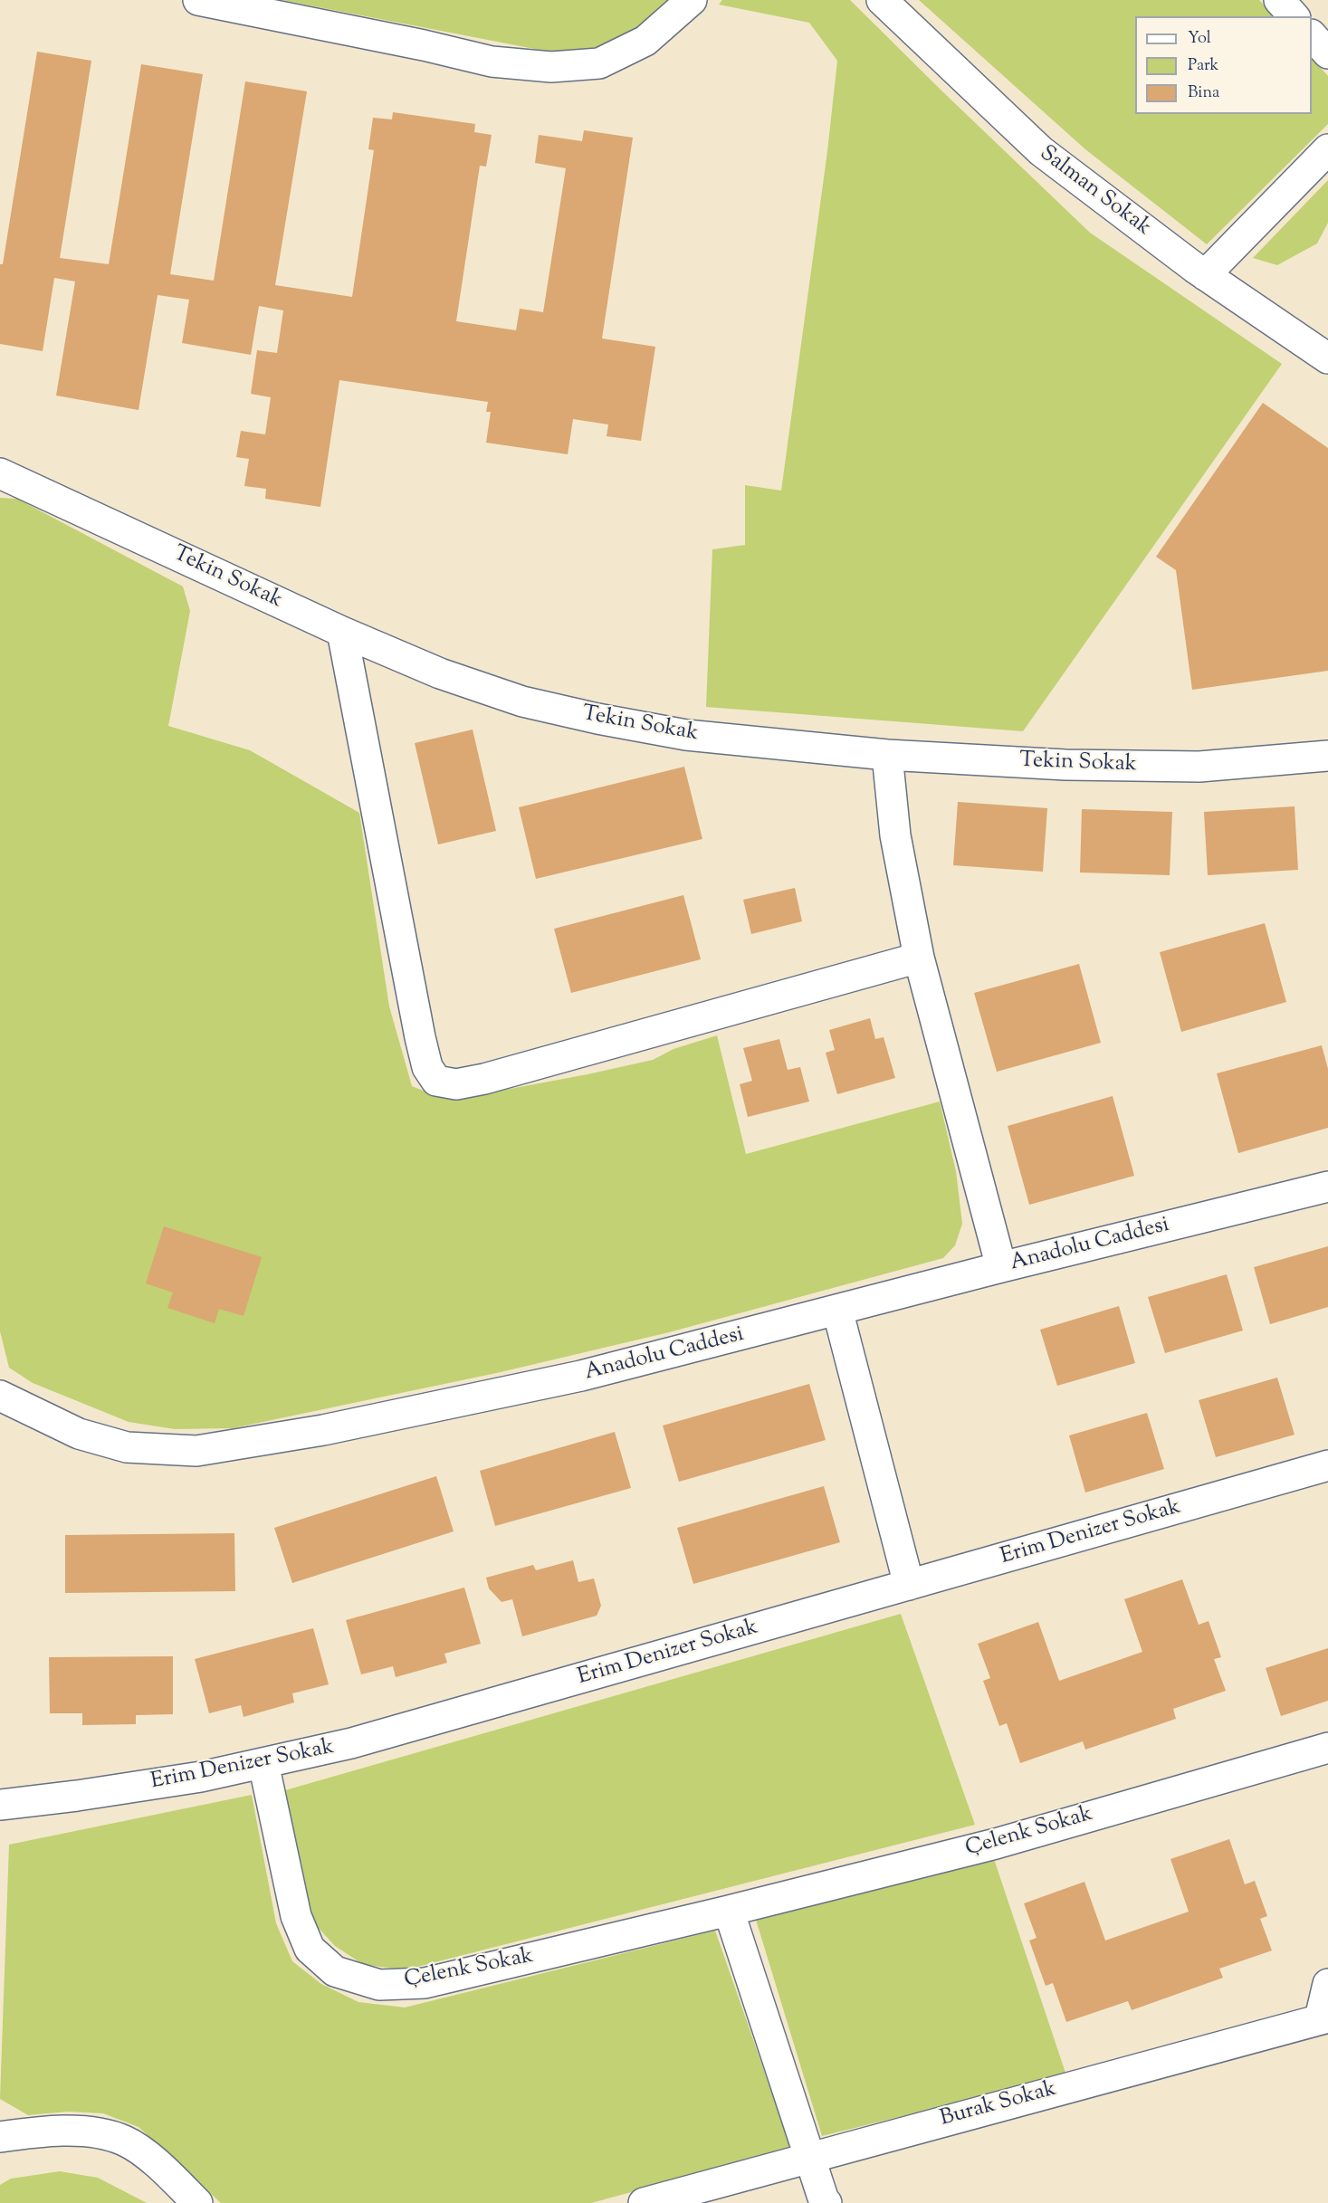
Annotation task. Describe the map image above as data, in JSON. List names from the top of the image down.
{
  "streets": {
    "street": [
      "Salman Sokak",
      "Tekin Sokak",
      "Anadolu Caddesi",
      "Erim Denizer Sokak",
      "Çelenk Sokak",
      "Burak Sokak"
    ]
  },
  "crossings": [
    ["Erim Denizer Sokak", "Çelenk Sokak"]
  ],
  "legend": ["Yol", "Park", "Bina"]
}
